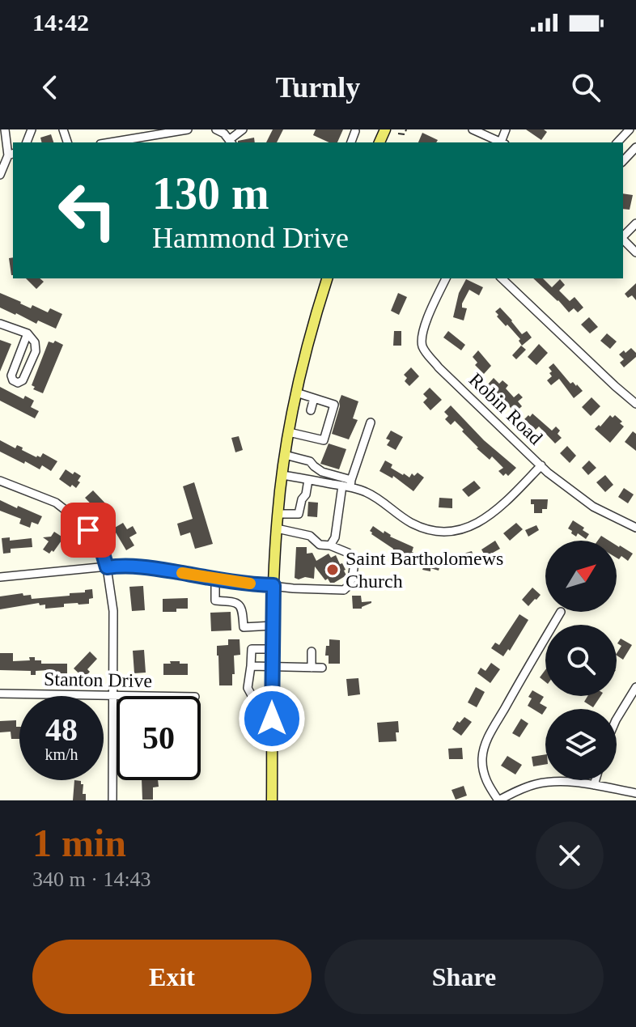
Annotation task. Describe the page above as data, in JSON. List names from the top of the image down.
{
  "streets": {
    "street": ["Robin Road", "Stanton Drive"]
  },
  "places": ["Saint Bartholomews Church"],
  "north": "top right",
  "page": {
    "status": "14:42",
    "header": "Turnly",
    "turn": ["130 m", "Hammond Drive"],
    "speed": "48 km/h",
    "limit": "50",
    "heading": ["1 min", "340 m · 14:43"],
    "buttons": ["Exit", "Share"]
  }
}
